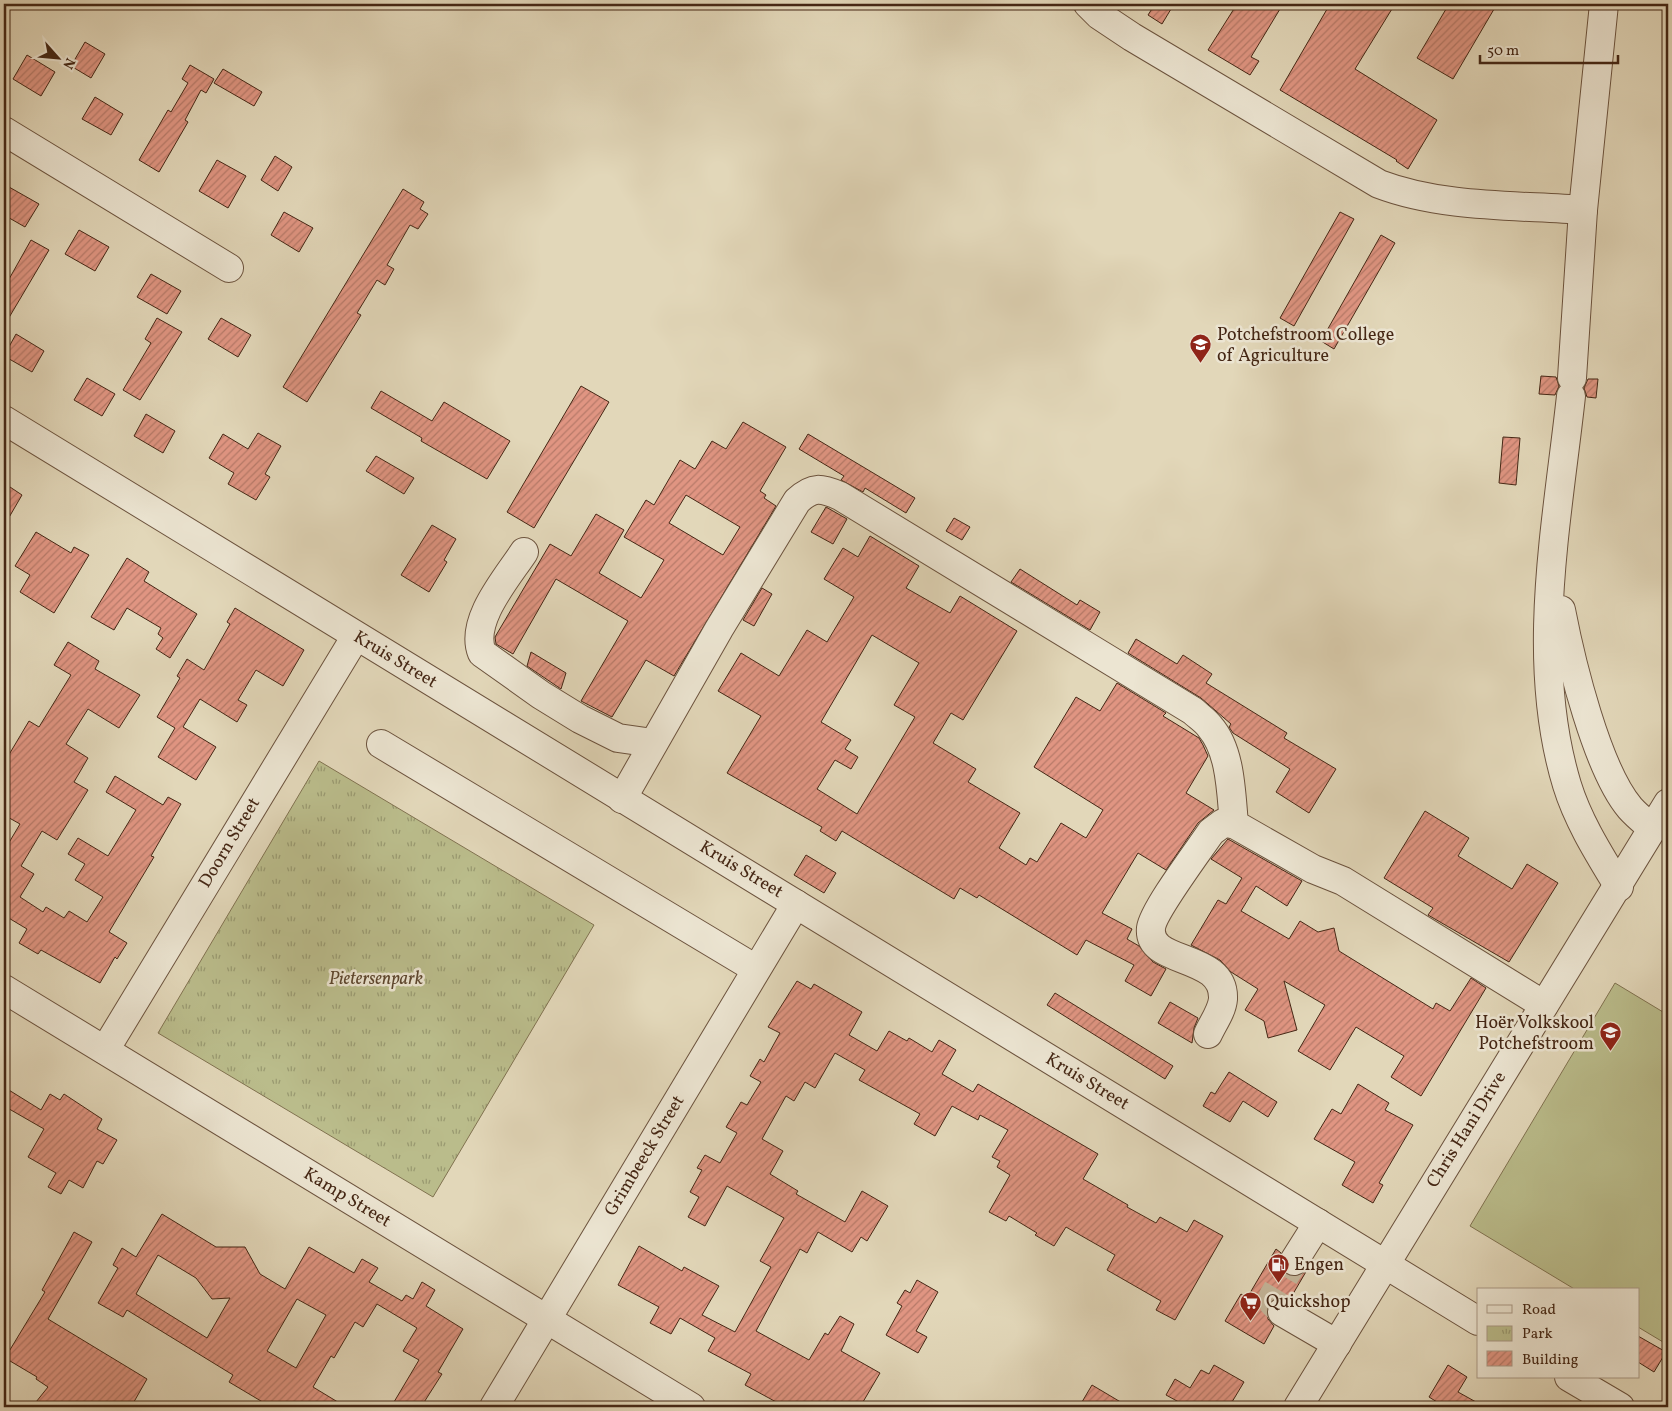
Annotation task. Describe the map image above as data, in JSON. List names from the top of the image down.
{
  "streets": {
    "street": [
      "Kruis Street",
      "Doorn Street",
      "Chris Hani Drive",
      "Grimbeeck Street",
      "Kamp Street"
    ]
  },
  "crossings": [
    ["Kruis Street", "Doorn Street"],
    ["Kruis Street", "Chris Hani Drive"],
    ["Kruis Street", "Grimbeeck Street"],
    ["Doorn Street", "Kamp Street"],
    ["Grimbeeck Street", "Kamp Street"]
  ],
  "parks": ["Pietersenpark"],
  "places": {
    "school or university": ["Potchefstroom College of Agriculture", "Hoër Volkskool Potchefstroom"],
    "fuel station": ["Engen"],
    "supermarket": ["Quickshop"]
  },
  "legend": ["Road", "Park", "Building"],
  "scale_bar": "50 m",
  "north": "bottom right"
}
